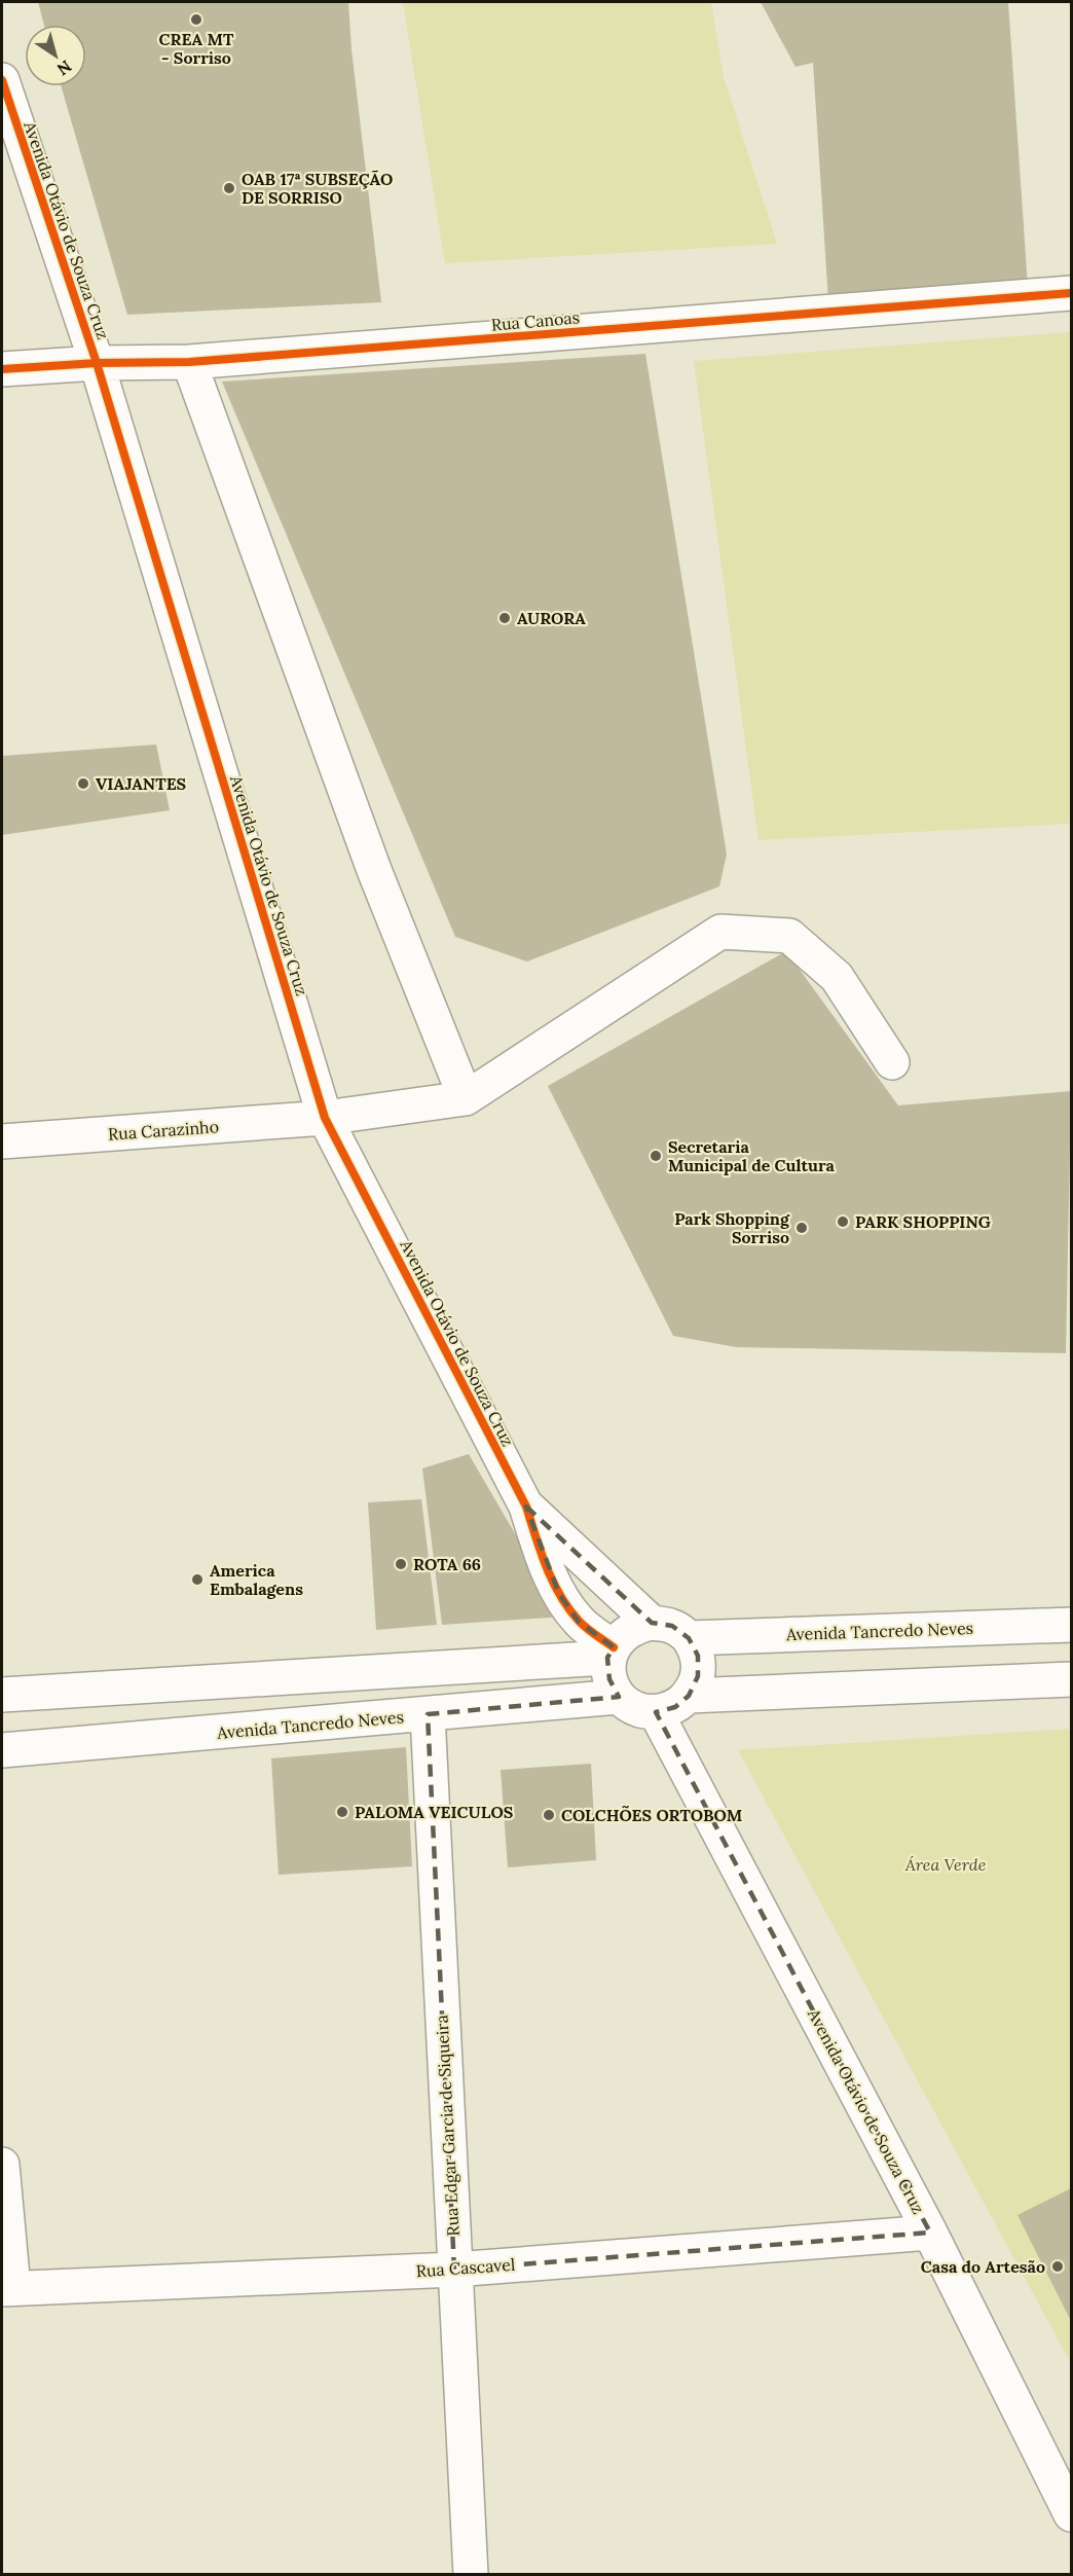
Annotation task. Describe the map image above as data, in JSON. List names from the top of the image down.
{
  "streets": {
    "street": [
      "Avenida Otávio de Souza Cruz",
      "Rua Canoas",
      "Rua Carazinho",
      "Avenida Tancredo Neves",
      "Rua Edgar Garcia de Siqueira",
      "Rua Cascavel"
    ]
  },
  "crossings": [
    ["Avenida Otávio de Souza Cruz", "Rua Canoas"],
    ["Avenida Otávio de Souza Cruz", "Rua Carazinho"],
    ["Avenida Otávio de Souza Cruz", "Avenida Tancredo Neves"],
    ["Avenida Otávio de Souza Cruz", "Rua Cascavel"],
    ["Avenida Tancredo Neves", "Rua Edgar Garcia de Siqueira"],
    ["Rua Edgar Garcia de Siqueira", "Rua Cascavel"]
  ],
  "parks": ["Área Verde"],
  "places": [
    "CREA MT - Sorriso",
    "OAB 17ª SUBSEÇÃO DE SORRISO",
    "AURORA",
    "VIAJANTES",
    "Secretaria Municipal de Cultura",
    "PARK SHOPPING",
    "Park Shopping Sorriso",
    "ROTA 66",
    "America Embalagens",
    "PALOMA VEICULOS",
    "COLCHÕES ORTOBOM",
    "Casa do Artesão"
  ],
  "north": "bottom right"
}
